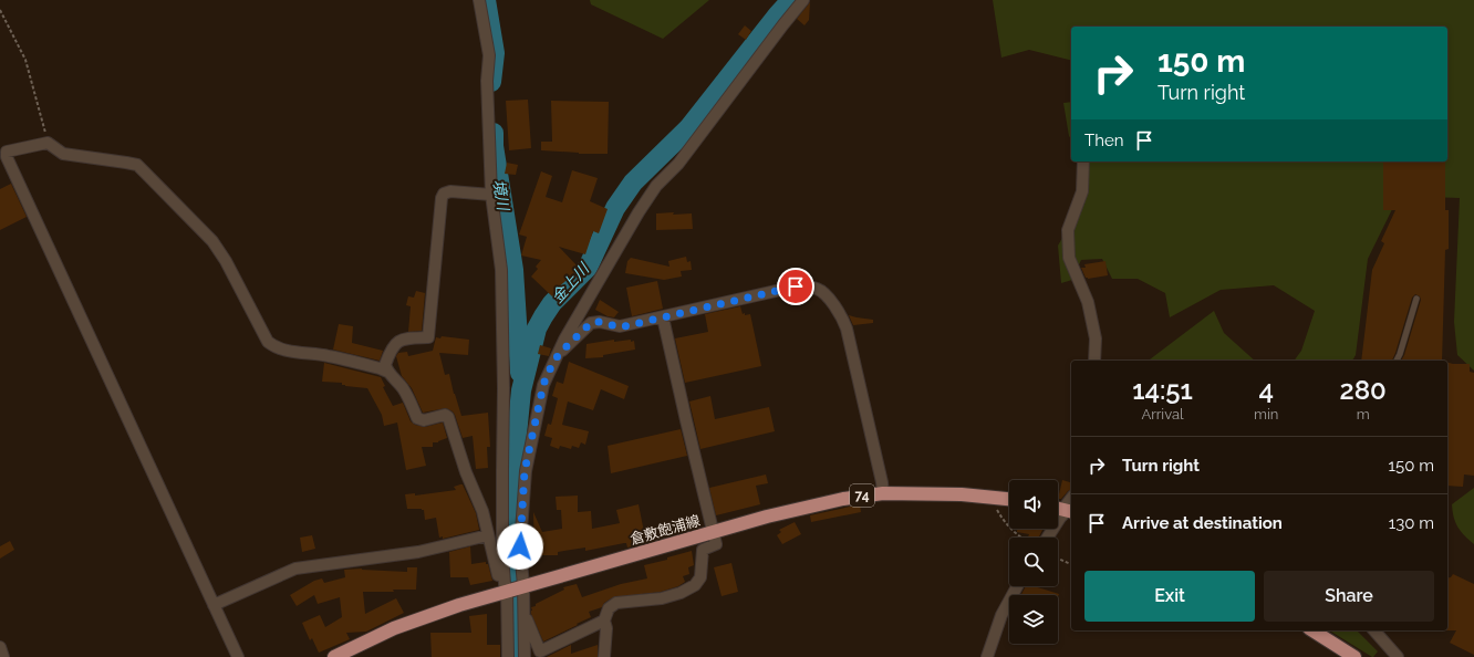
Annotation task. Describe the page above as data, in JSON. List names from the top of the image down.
{
  "streets": {
    "main road": ["74", "倉敷飽浦線"]
  },
  "water": ["境川", "金上川"],
  "page": {
    "turn": ["150 m", "Turn right"],
    "then": "Then",
    "eta": [
      "14:51",
      "Arrival",
      "4",
      "min",
      "280",
      "m"
    ],
    "list": [
      {
        "name": "Turn right",
        "value": "150 m"
      },
      {
        "name": "Arrive at destination",
        "value": "130 m"
      }
    ],
    "buttons": ["Exit", "Share"]
  }
}
